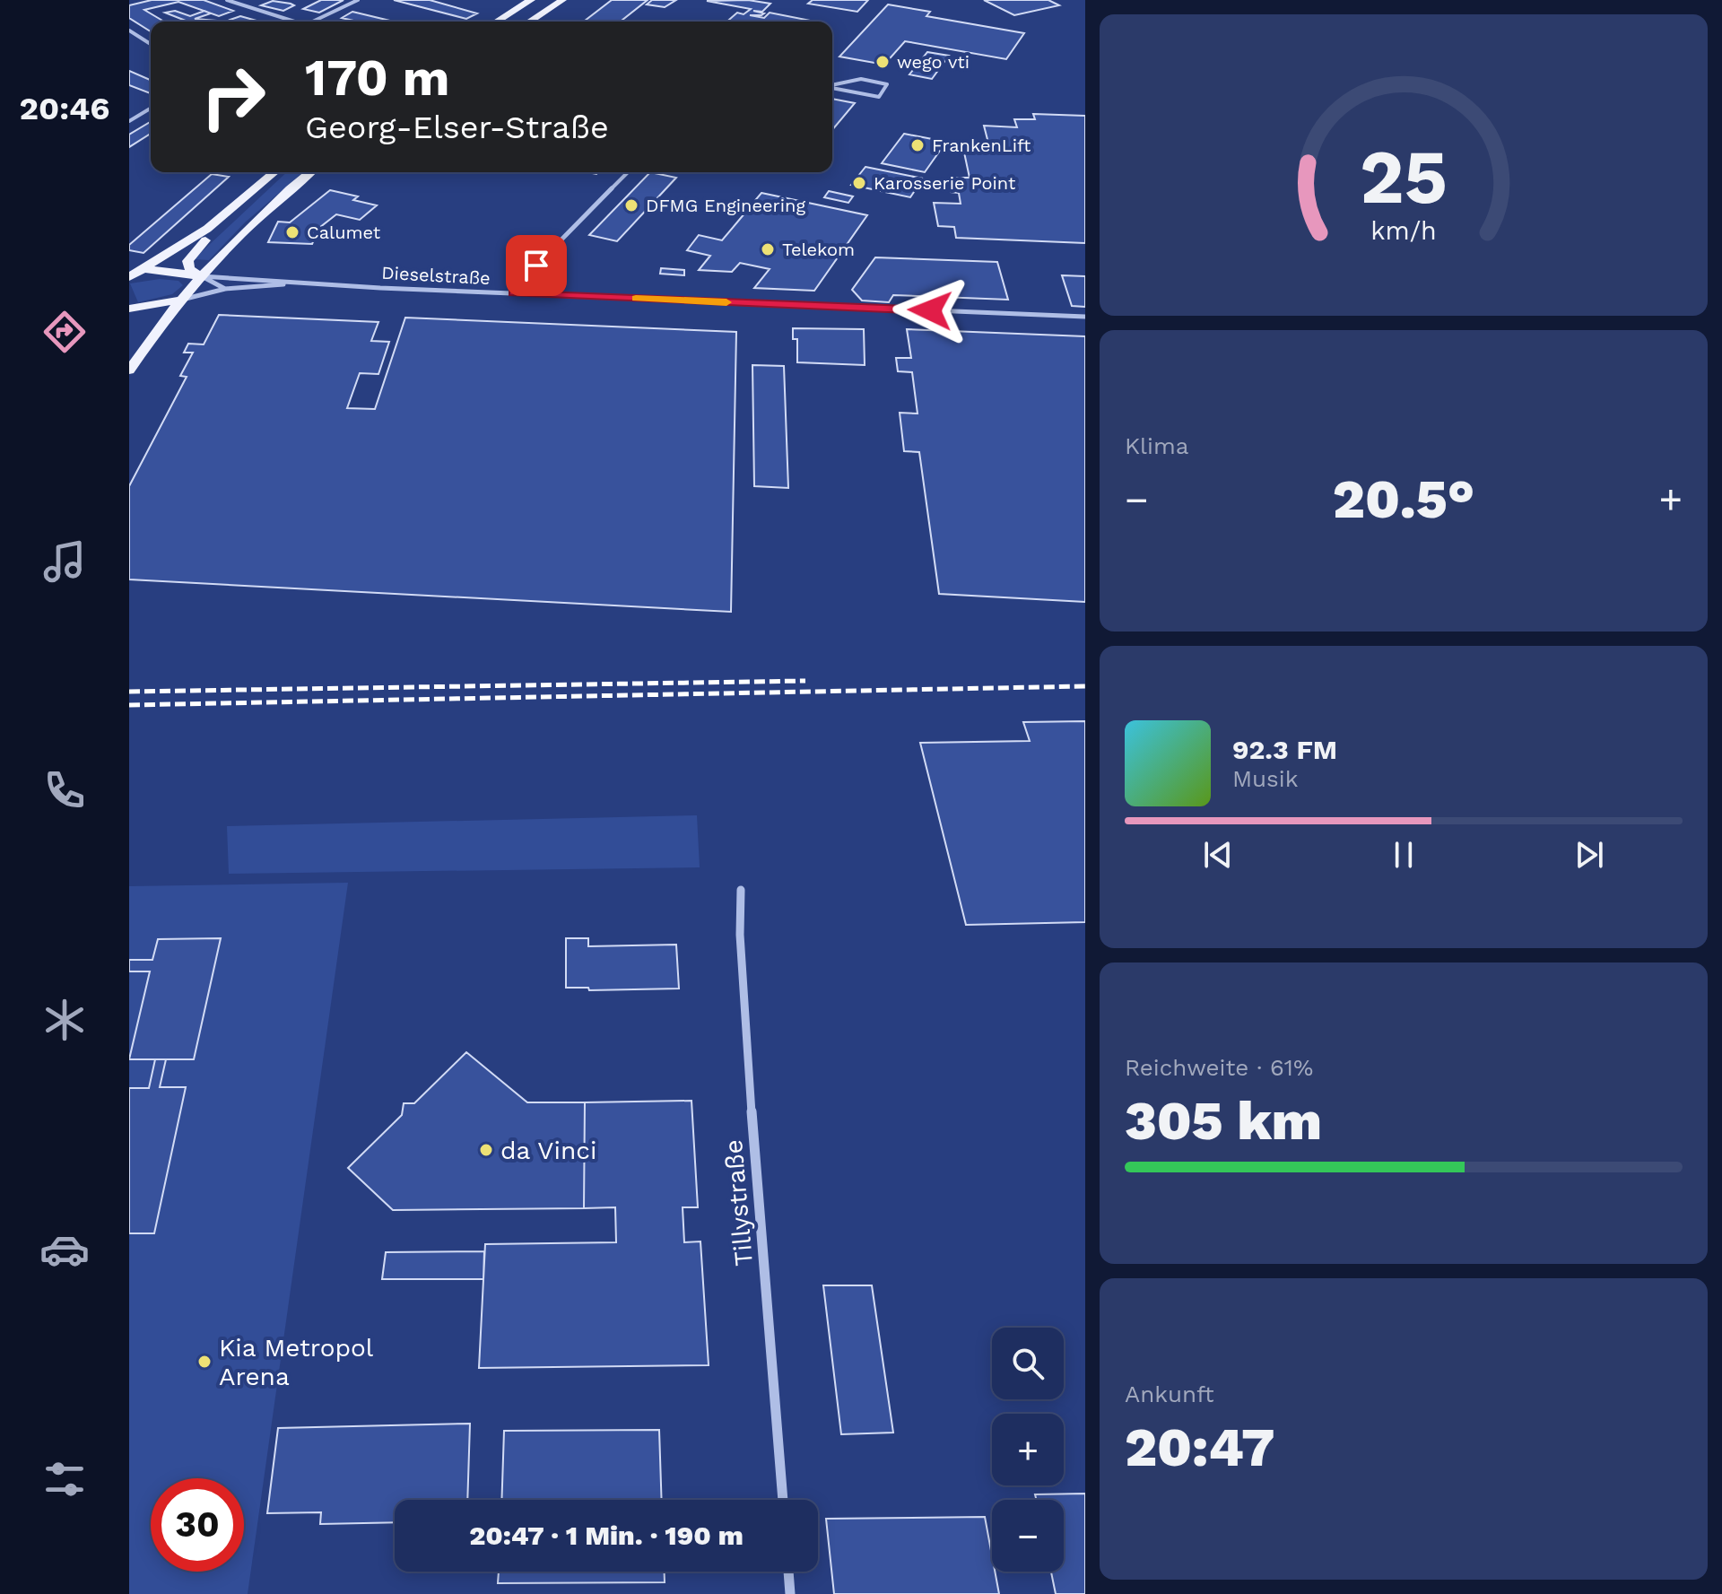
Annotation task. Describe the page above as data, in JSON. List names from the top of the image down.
{
  "streets": {
    "street": ["Dieselstraße", "Tillystraße"]
  },
  "places": [
    "wego vti",
    "FrankenLift",
    "Karosserie Point",
    "DFMG Engineering",
    "Calumet",
    "Telekom",
    "da Vinci",
    "Kia Metropol Arena"
  ],
  "page": {
    "tabs": "20:46",
    "turn": ["170 m", "Georg-Elser-Straße"],
    "tile": [
      "Klima",
      ["Reichweite · 61%", "305 km"],
      ["Ankunft", "20:47"]
    ],
    "heat": ["−", "20.5°", "+"],
    "song": ["92.3 FM", "Musik"],
    "map_buttons": ["+", "−"],
    "limit": "30",
    "trip": "20:47 · 1 Min. · 190 m",
    "gauge": ["25", "km/h"]
  }
}
